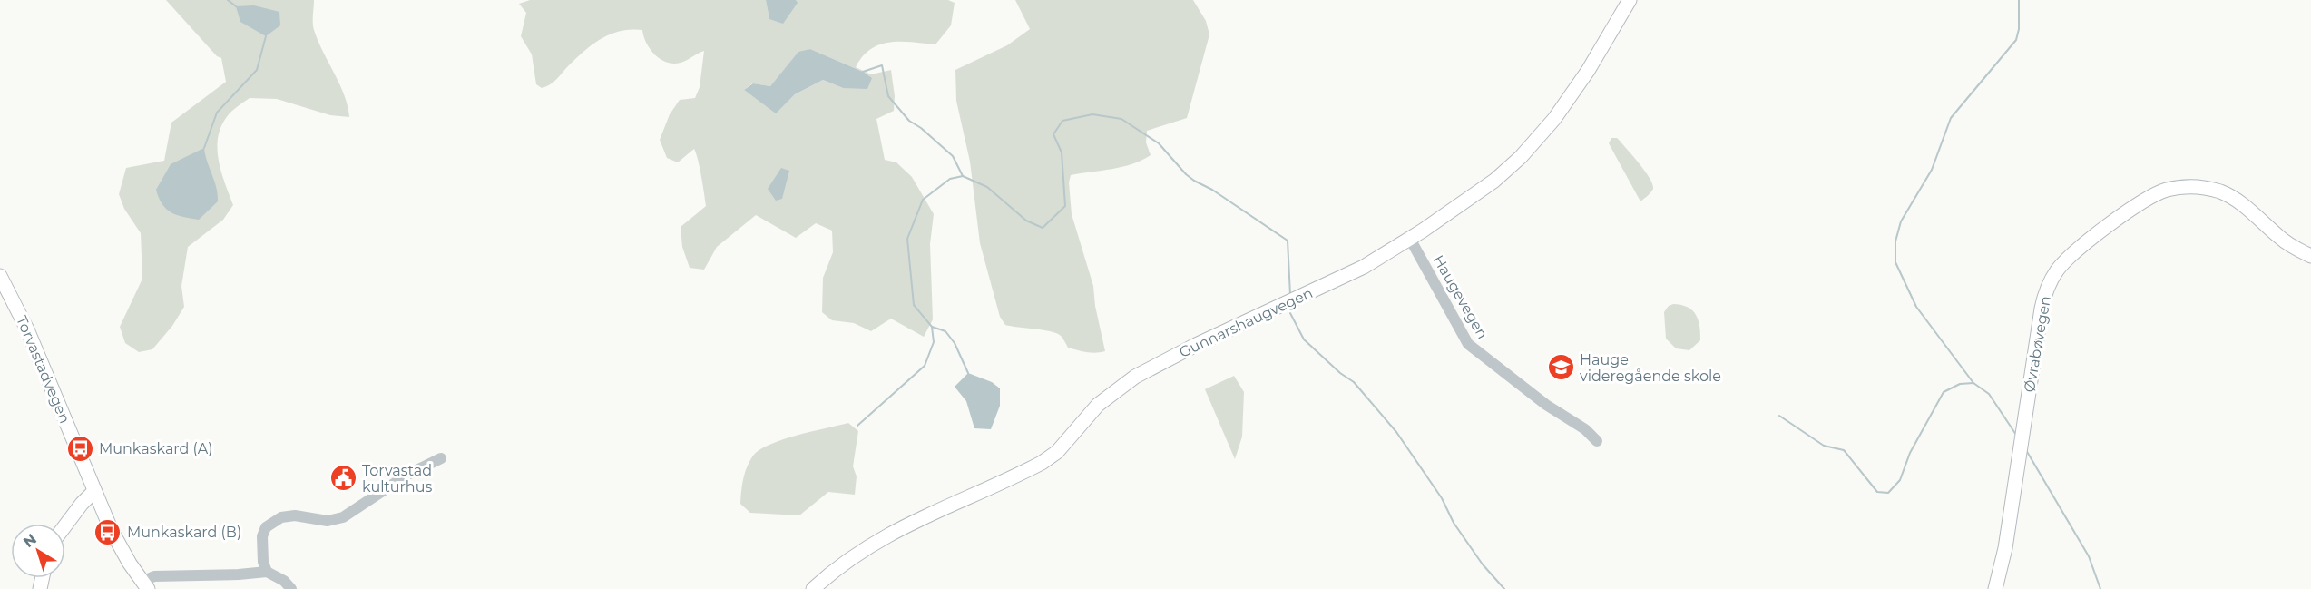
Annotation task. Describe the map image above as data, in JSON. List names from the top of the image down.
{
  "streets": {
    "main road": ["Gunnarshaugvegen", "Øvrabøvegen", "Torvastadvegen"],
    "street": ["Haugevegen"]
  },
  "crossings": [
    ["Haugevegen", "Gunnarshaugvegen"]
  ],
  "places": {
    "school or university": ["Hauge videregående skole"],
    "bus stop": ["Munkaskard (A)", "Munkaskard (B)"],
    "public building": ["Torvastad kulturhus"]
  },
  "north": "top left"
}
